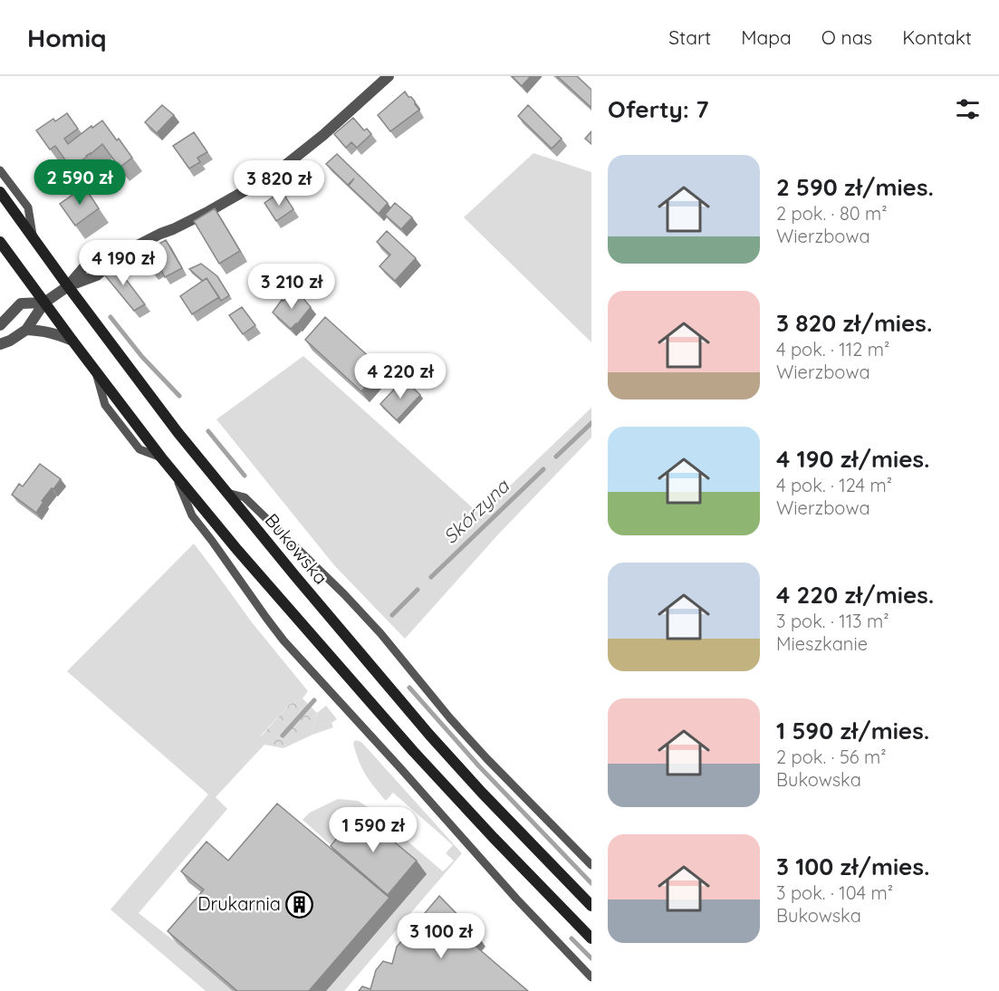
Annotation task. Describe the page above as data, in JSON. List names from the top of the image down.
{
  "streets": {
    "main road": ["Bukowska"]
  },
  "water": ["Skórzyna"],
  "places": {
    "building": ["Drukarnia"]
  },
  "page": {
    "header": "Homiq",
    "nav": [
      "Start",
      "Mapa",
      "O nas",
      "Kontakt"
    ],
    "heading": "Oferty: 7",
    "list": [
      {
        "name": "2 590 zł/mies.",
        "note": "2 pok. · 80 m² · Wierzbowa"
      },
      {
        "name": "3 820 zł/mies.",
        "note": "4 pok. · 112 m² · Wierzbowa"
      },
      {
        "name": "4 190 zł/mies.",
        "note": "4 pok. · 124 m² · Wierzbowa"
      },
      {
        "name": "4 220 zł/mies.",
        "note": "3 pok. · 113 m² · Mieszkanie"
      },
      {
        "name": "1 590 zł/mies.",
        "note": "2 pok. · 56 m² · Bukowska"
      },
      {
        "name": "3 100 zł/mies.",
        "note": "3 pok. · 104 m² · Bukowska"
      }
    ],
    "price": [
      "2 590 zł",
      "3 820 zł",
      "4 190 zł",
      "3 210 zł",
      "4 220 zł",
      "1 590 zł",
      "3 100 zł"
    ]
  }
}
